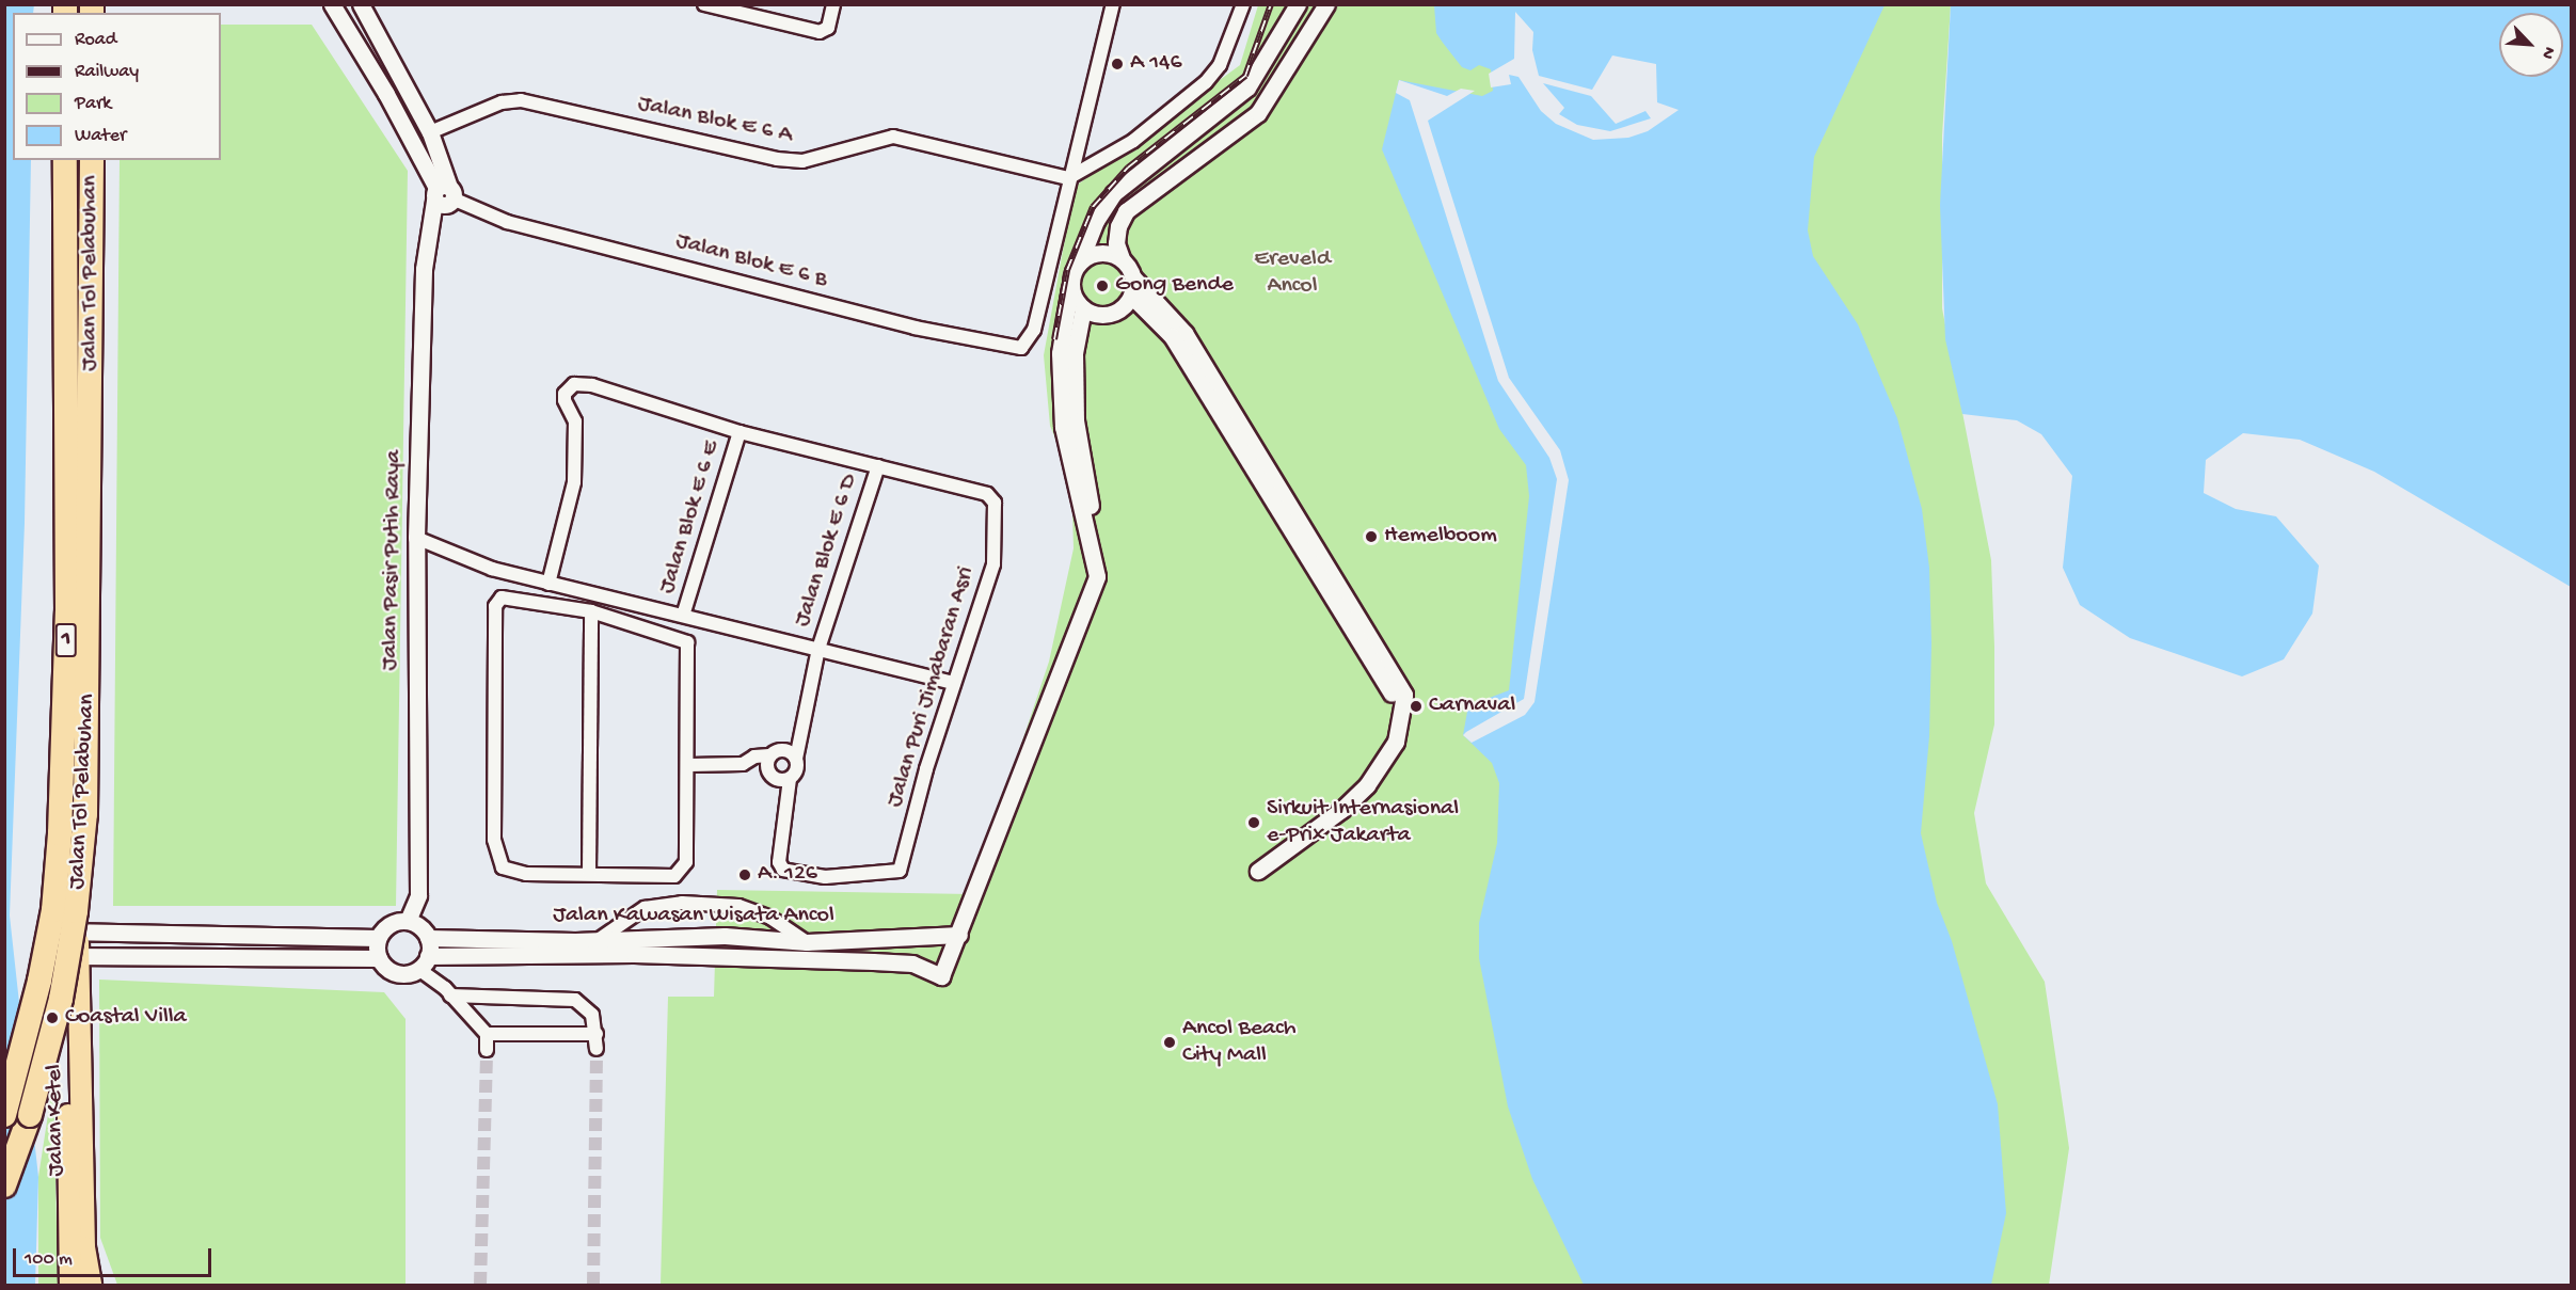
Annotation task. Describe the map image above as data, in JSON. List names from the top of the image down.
{
  "streets": {
    "highway": ["Jalan Tol Pelabuhan", "1", "Jalan Ketel"],
    "street": [
      "Jalan Blok E 6 A",
      "Jalan Blok E 6 B",
      "Jalan Blok E 6 E",
      "Jalan Blok E 6 D",
      "Jalan Pasir Putih Raya",
      "Jalan Puri Jimabaran Asri",
      "Jalan Kawasan Wisata Ancol"
    ]
  },
  "crossings": [
    ["Jalan Blok E 6 A", "Jalan Blok E 6 B"],
    ["Jalan Blok E 6 A", "Jalan Pasir Putih Raya"],
    ["Jalan Blok E 6 B", "Jalan Pasir Putih Raya"],
    ["Jalan Blok E 6 E", "Jalan Puri Jimabaran Asri"],
    ["Jalan Blok E 6 D", "Jalan Puri Jimabaran Asri"],
    ["Jalan Pasir Putih Raya", "Jalan Kawasan Wisata Ancol"]
  ],
  "parks": ["Ereveld Ancol"],
  "places": [
    "A 146",
    "Gong Bende",
    "Hemelboom",
    "Carnaval",
    "Sirkuit Internasional e-Prix Jakarta",
    "A. 126",
    "Coastal Villa",
    "Ancol Beach City Mall"
  ],
  "legend": [
    "Road",
    "Railway",
    "Park",
    "Water"
  ],
  "scale_bar": "100 m",
  "north": "bottom right"
}
